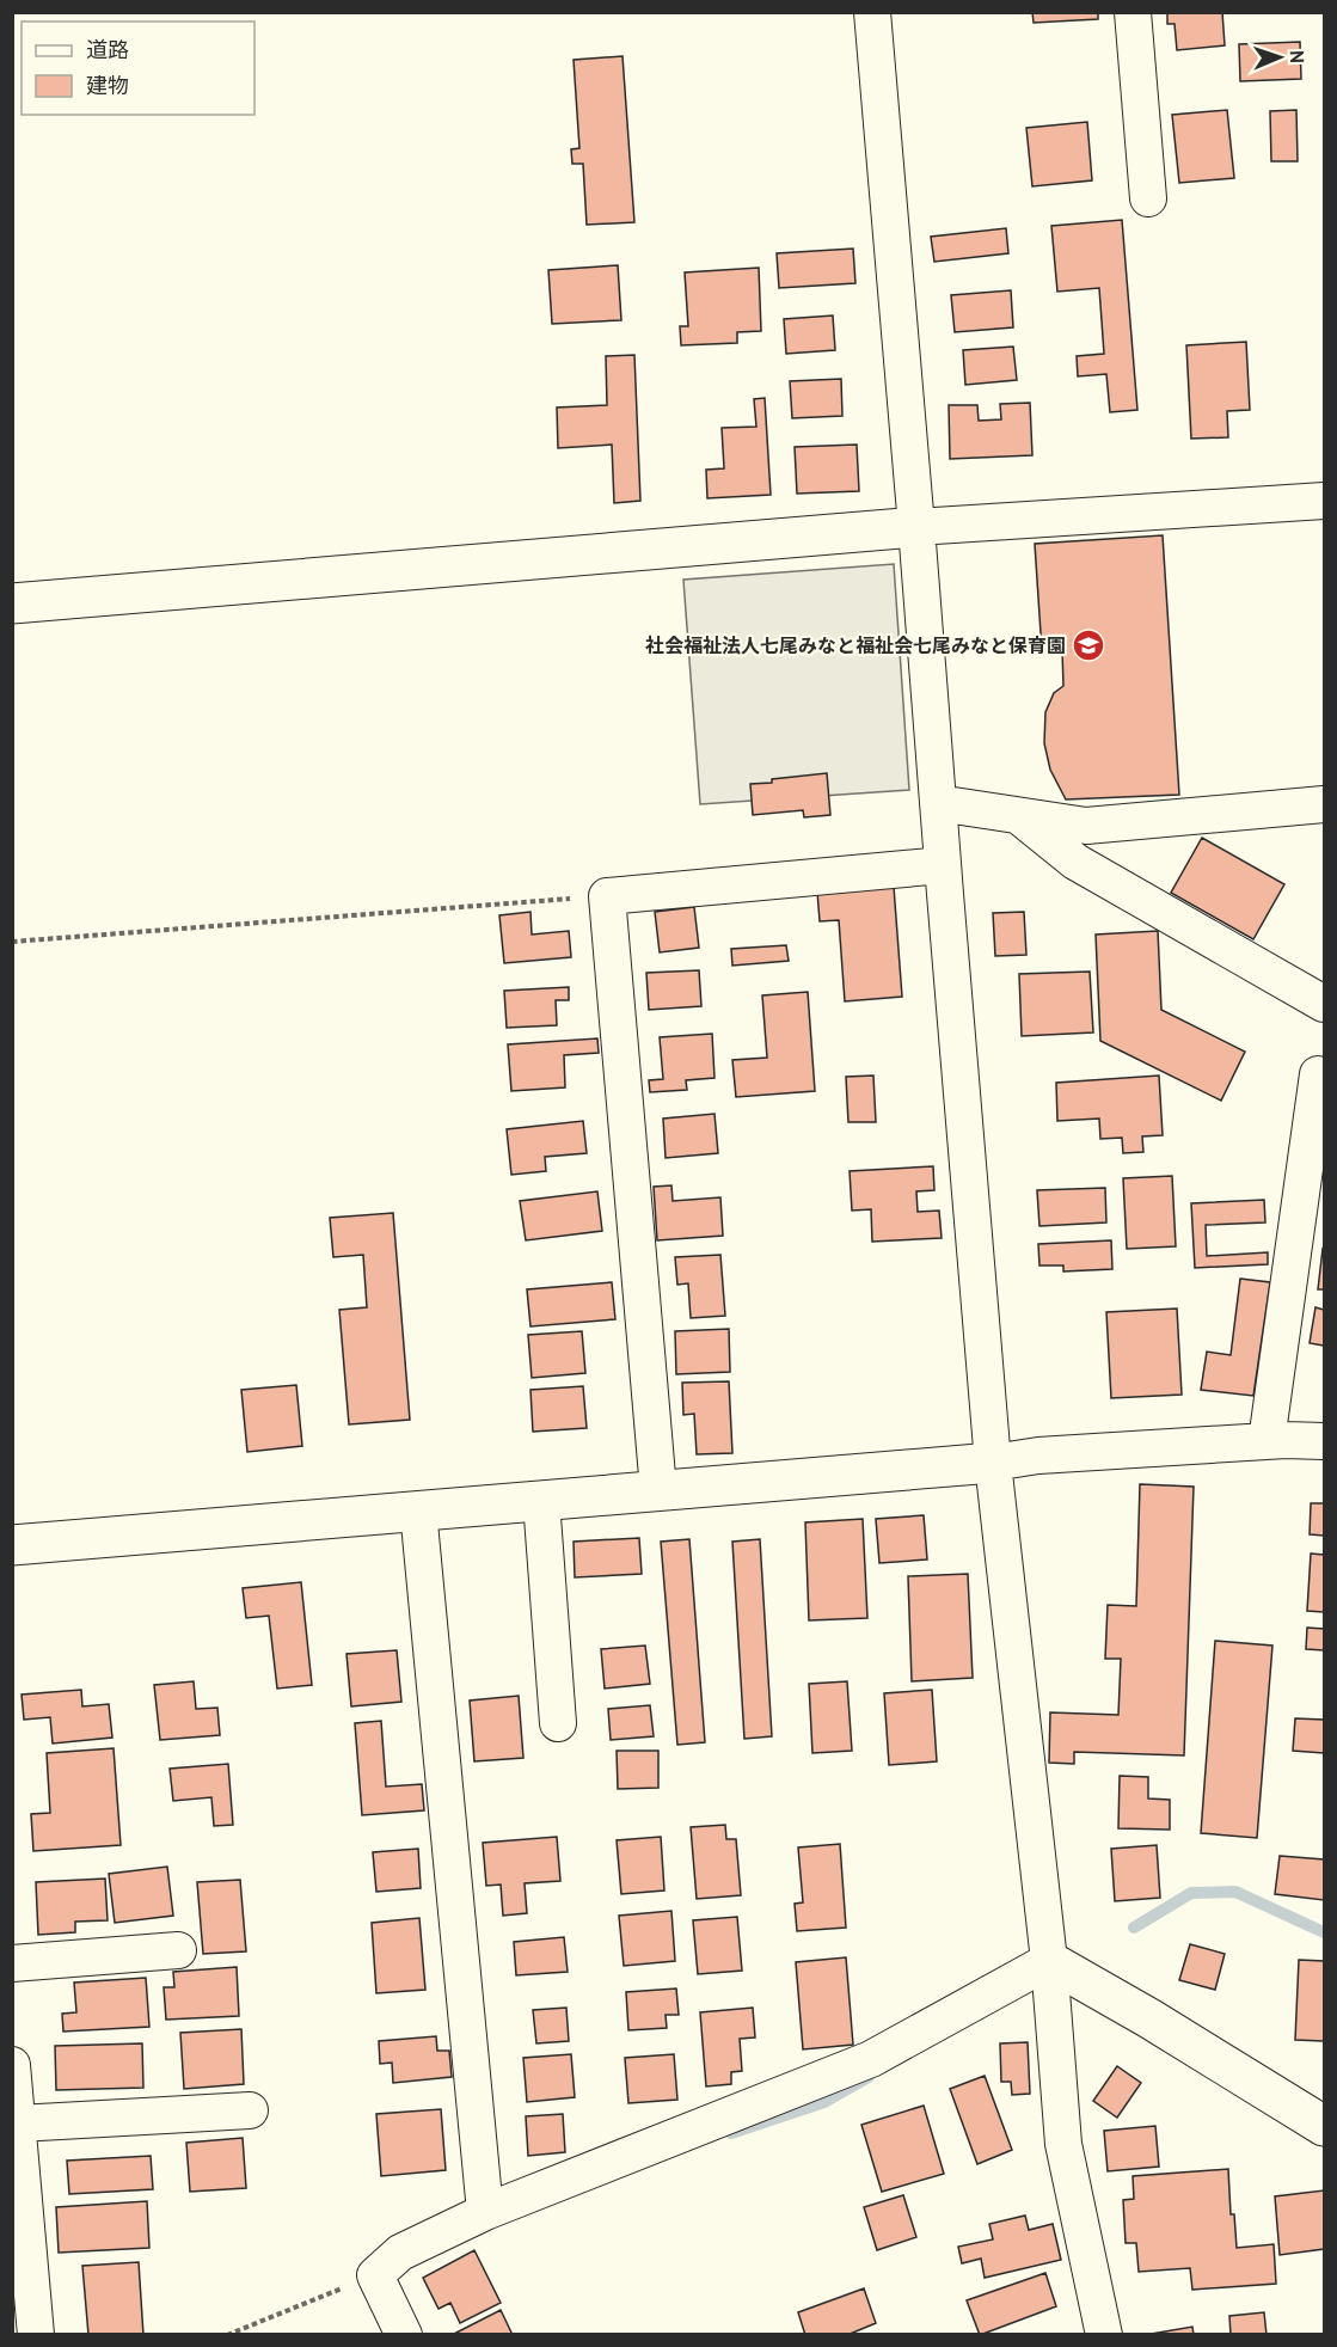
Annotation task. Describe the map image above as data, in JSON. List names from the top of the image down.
{
  "places": {
    "school or university": ["社会福祉法人七尾みなと福祉会七尾みなと保育園"]
  },
  "legend": ["道路", "建物"],
  "north": "right"
}
